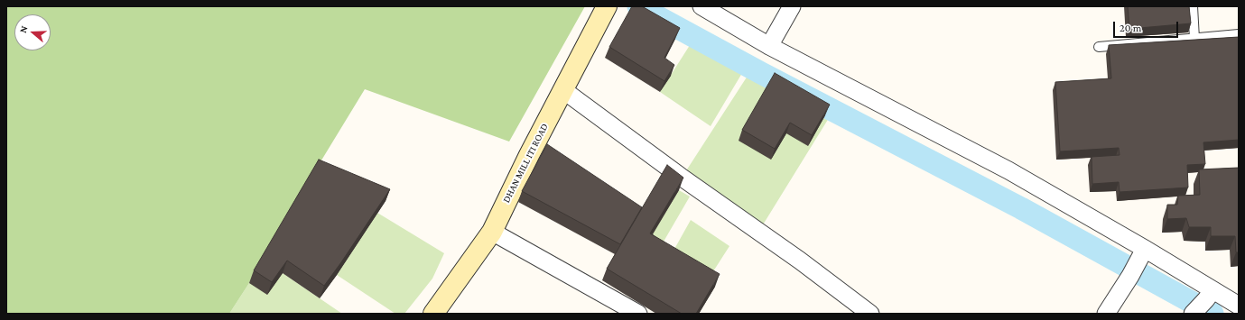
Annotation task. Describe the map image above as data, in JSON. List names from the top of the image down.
{
  "streets": {
    "street": ["DHAN MILL ITI ROAD"]
  },
  "scale_bar": "20 m",
  "north": "left"
}
